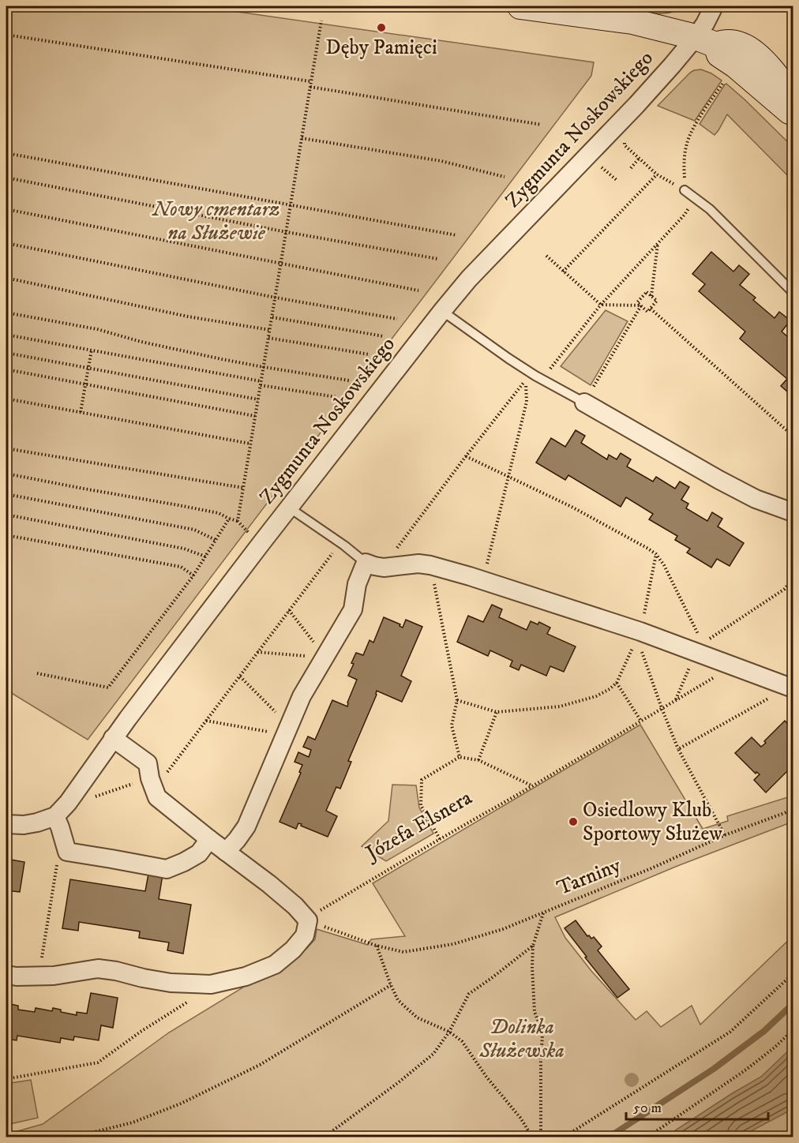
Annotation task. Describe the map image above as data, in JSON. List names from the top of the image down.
{
  "streets": {
    "street": ["Zygmunta Noskowskiego"],
    "path": ["Józefa Elsnera", "Tarniny"]
  },
  "crossings": [
    ["Józefa Elsnera", "Tarniny"]
  ],
  "parks": ["Nowy cmentarz na Służewie", "Dolinka Służewska"],
  "places": ["Dęby Pamięci", "Osiedlowy Klub Sportowy Służew"],
  "scale_bar": "50 m"
}
